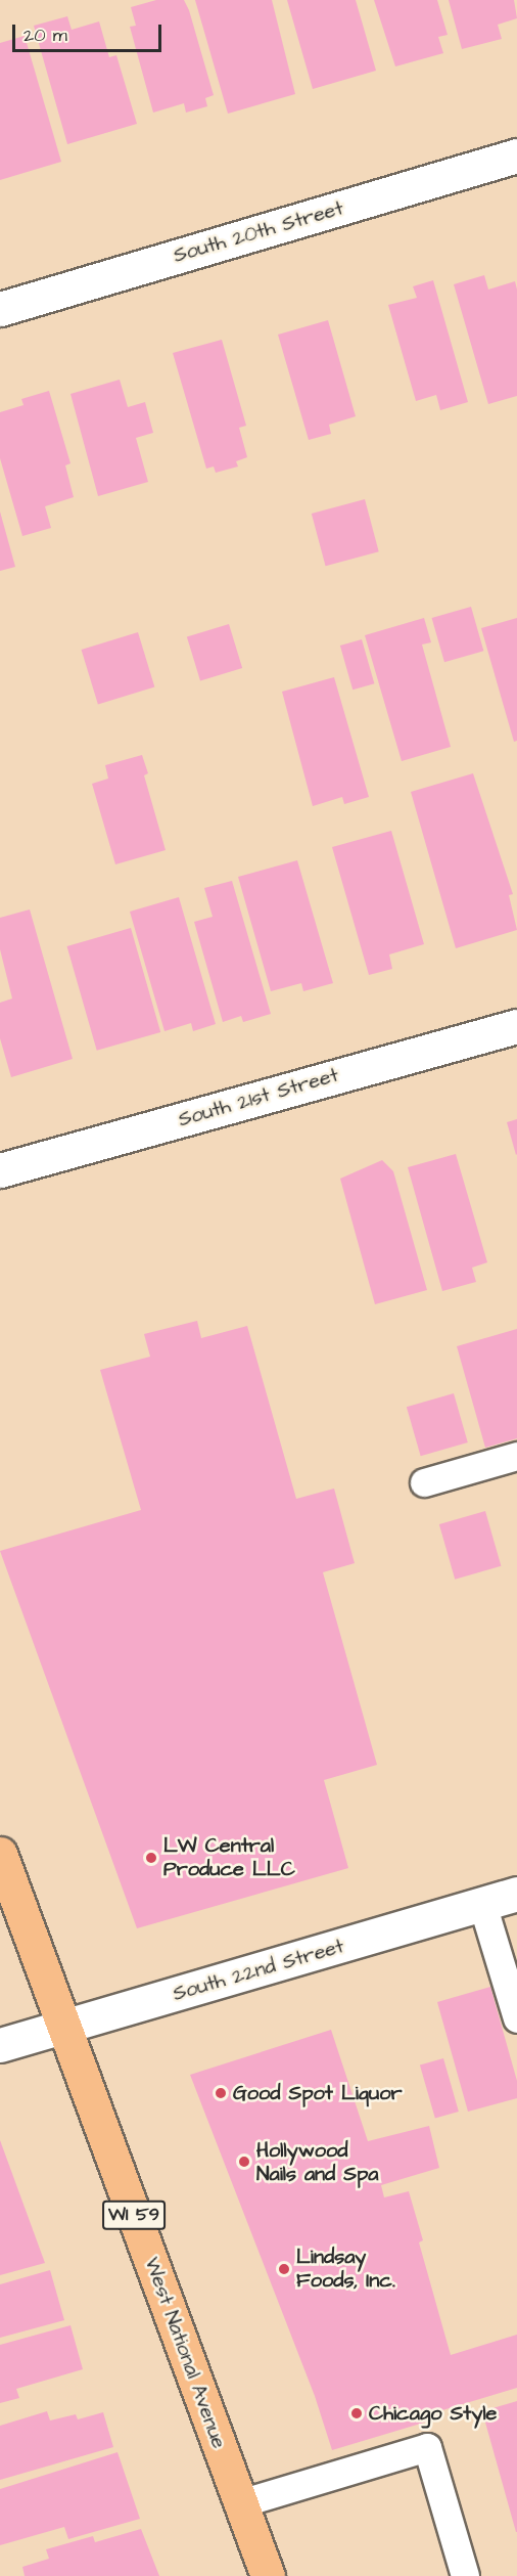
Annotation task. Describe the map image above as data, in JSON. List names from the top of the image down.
{
  "streets": {
    "main road": ["WI 59", "West National Avenue"],
    "street": ["South 20th Street", "South 21st Street", "South 22nd Street"]
  },
  "crossings": [
    ["South 22nd Street", "West National Avenue"]
  ],
  "places": [
    "LW Central Produce LLC",
    "Good Spot Liquor",
    "Hollywood Nails and Spa",
    "Lindsay Foods, Inc.",
    "Chicago Style"
  ],
  "scale_bar": "20 m"
}
